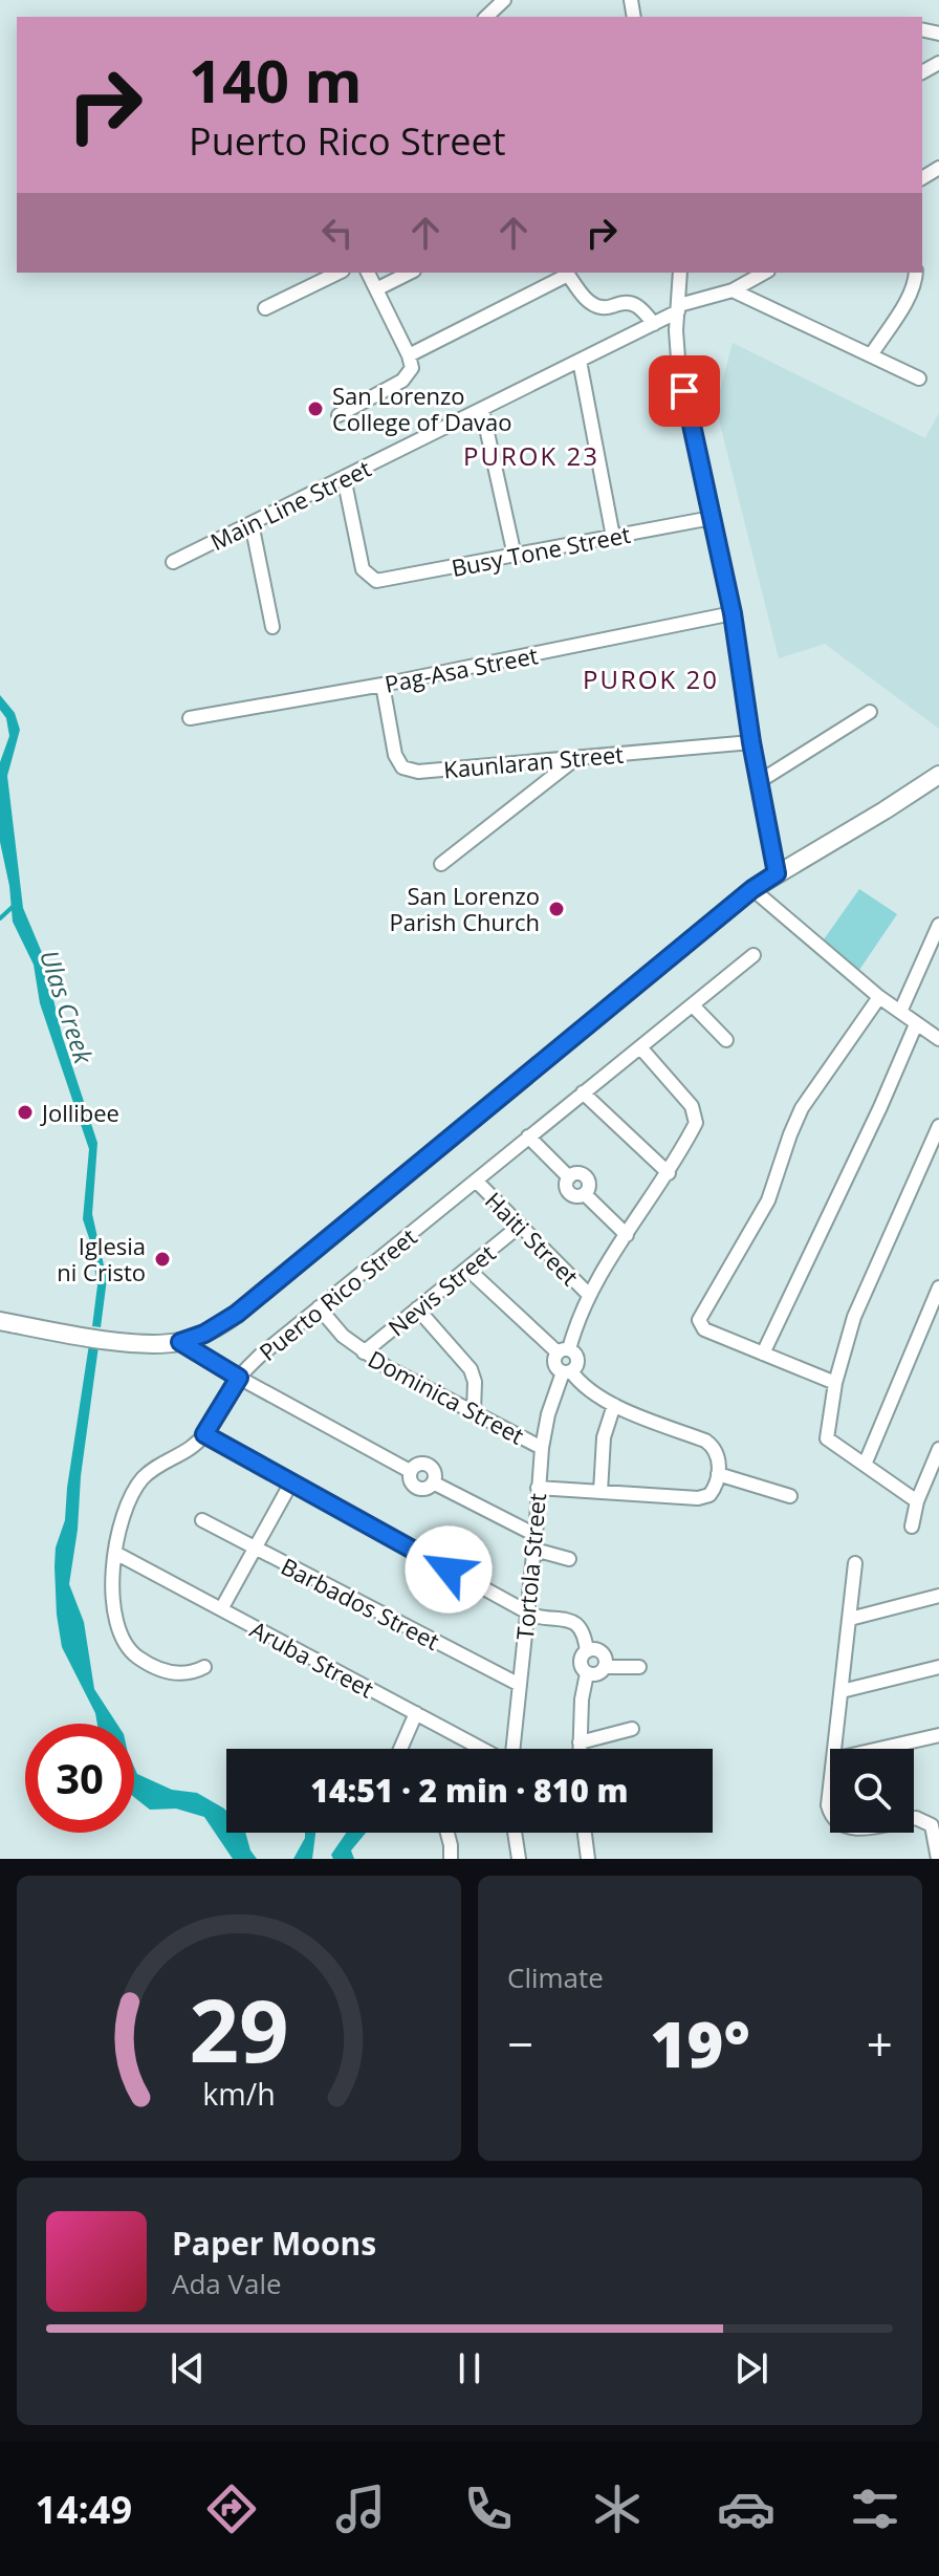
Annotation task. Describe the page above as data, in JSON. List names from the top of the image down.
{
  "streets": {
    "street": [
      "Main Line Street",
      "Busy Tone Street",
      "Pag-Asa Street",
      "Kaunlaran Street",
      "Haiti Street",
      "Nevis Street",
      "Puerto Rico Street",
      "Dominica Street",
      "Tortola Street",
      "Barbados Street",
      "Aruba Street"
    ]
  },
  "crossings": [
    ["Main Line Street", "Busy Tone Street"],
    ["Pag-Asa Street", "Kaunlaran Street"],
    ["Haiti Street", "Nevis Street"],
    ["Haiti Street", "Puerto Rico Street"],
    ["Nevis Street", "Dominica Street"],
    ["Puerto Rico Street", "Dominica Street"],
    ["Puerto Rico Street", "Aruba Street"],
    ["Dominica Street", "Tortola Street"],
    ["Tortola Street", "Barbados Street"]
  ],
  "districts": ["PUROK 23", "PUROK 20"],
  "water": ["Ulas Creek"],
  "places": [
    "San Lorenzo College of Davao",
    "San Lorenzo Parish Church",
    "Jollibee",
    "Iglesia ni Cristo"
  ],
  "page": {
    "turn": ["140 m", "Puerto Rico Street"],
    "limit": "30",
    "trip": "14:51 · 2 min · 810 m",
    "tile": "Climate",
    "heat": ["−", "19°", "+"],
    "song": ["Paper Moons", "Ada Vale"],
    "tabs": "14:49",
    "gauge": ["29", "km/h"]
  }
}
